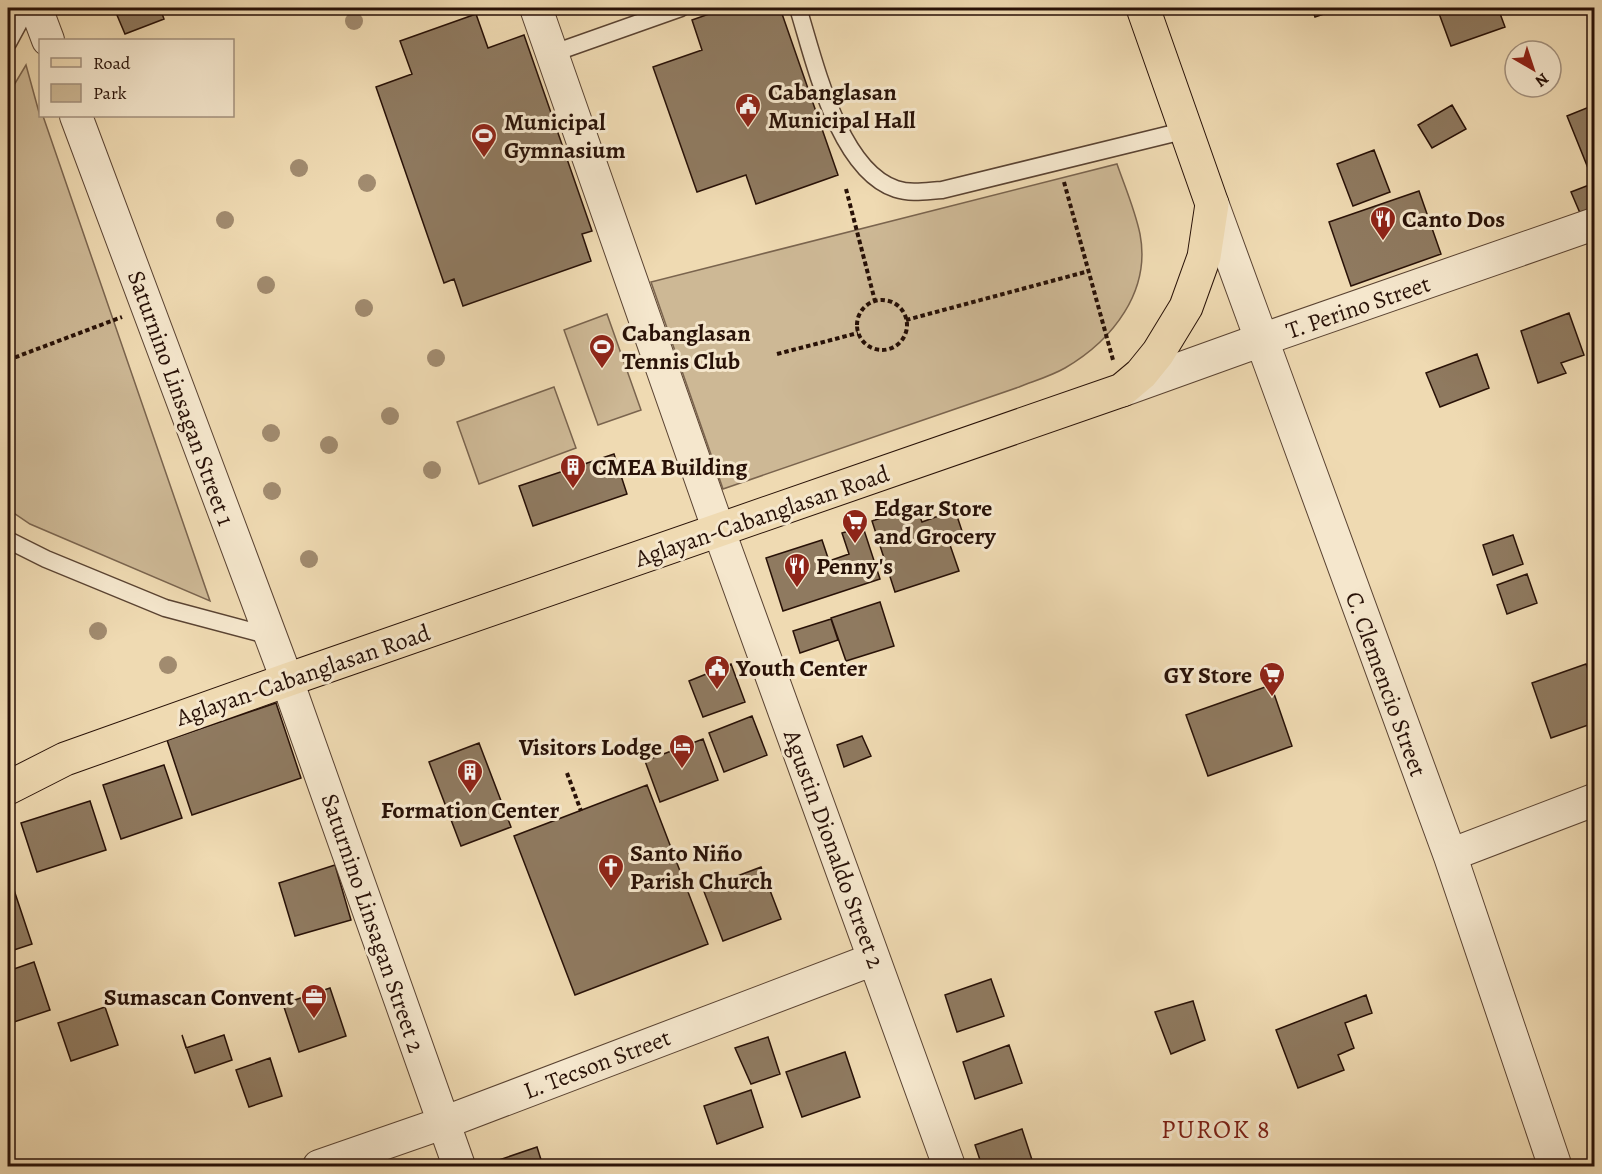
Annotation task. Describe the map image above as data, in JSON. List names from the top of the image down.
{
  "streets": {
    "main road": ["Aglayan-Cabanglasan Road"],
    "street": [
      "T. Perino Street",
      "Saturnino Linsagan Street 1",
      "C. Clemencio Street",
      "Agustin Dionaldo Street 2",
      "Saturnino Linsagan Street 2",
      "L. Tecson Street"
    ]
  },
  "crossings": [
    ["T. Perino Street", "Aglayan-Cabanglasan Road"],
    ["T. Perino Street", "C. Clemencio Street"],
    ["Saturnino Linsagan Street 1", "Aglayan-Cabanglasan Road"],
    ["Saturnino Linsagan Street 1", "Saturnino Linsagan Street 2"],
    ["Aglayan-Cabanglasan Road", "C. Clemencio Street"],
    ["Aglayan-Cabanglasan Road", "Agustin Dionaldo Street 2"],
    ["Aglayan-Cabanglasan Road", "Saturnino Linsagan Street 2"],
    ["Agustin Dionaldo Street 2", "L. Tecson Street"],
    ["Saturnino Linsagan Street 2", "L. Tecson Street"]
  ],
  "districts": ["PUROK 8"],
  "places": {
    "public building": ["Cabanglasan Municipal Hall", "Youth Center"],
    "sports": ["Municipal Gymnasium", "Cabanglasan Tennis Club"],
    "restaurant": ["Canto Dos", "Penny's"],
    "building": ["CMEA Building", "Formation Center"],
    "supermarket": ["Edgar Store and Grocery", "GY Store"],
    "hotel": ["Visitors Lodge"],
    "church": ["Santo Niño Parish Church"],
    "office": ["Sumascan Convent"]
  },
  "legend": ["Road", "Park"],
  "north": "bottom right"
}
